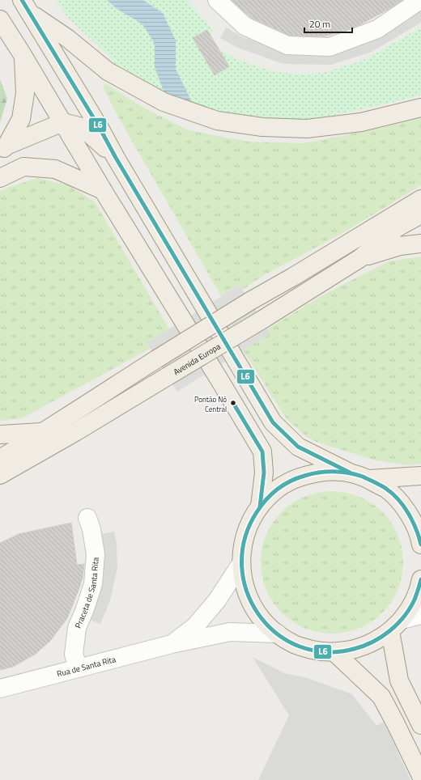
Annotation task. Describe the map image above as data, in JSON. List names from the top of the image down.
{
  "streets": {
    "main road": ["Avenida Europa"],
    "street": ["Praceta de Santa Rita", "Rua de Santa Rita"]
  },
  "crossings": [
    ["Praceta de Santa Rita", "Rua de Santa Rita"]
  ],
  "places": ["Pontão Nó Central"],
  "lines": ["transit line L6"],
  "scale_bar": "20 m"
}
